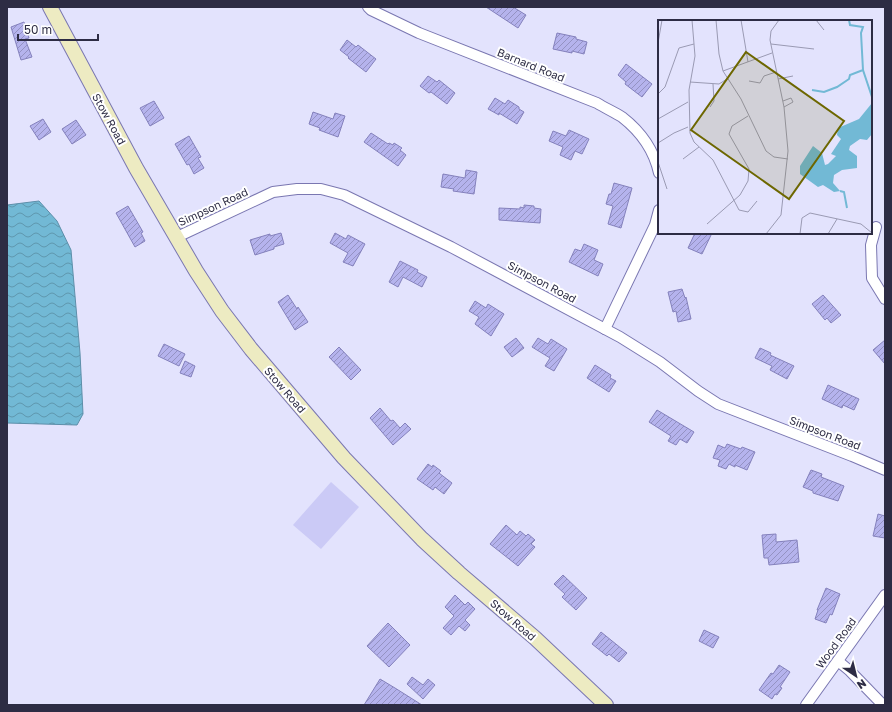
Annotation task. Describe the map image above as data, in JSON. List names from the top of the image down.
{
  "streets": {
    "street": [
      "Barnard Road",
      "Stow Road",
      "Simpson Road",
      "Wood Road"
    ]
  },
  "crossings": [
    ["Stow Road", "Simpson Road"]
  ],
  "scale_bar": "50 m",
  "north": "bottom right"
}
